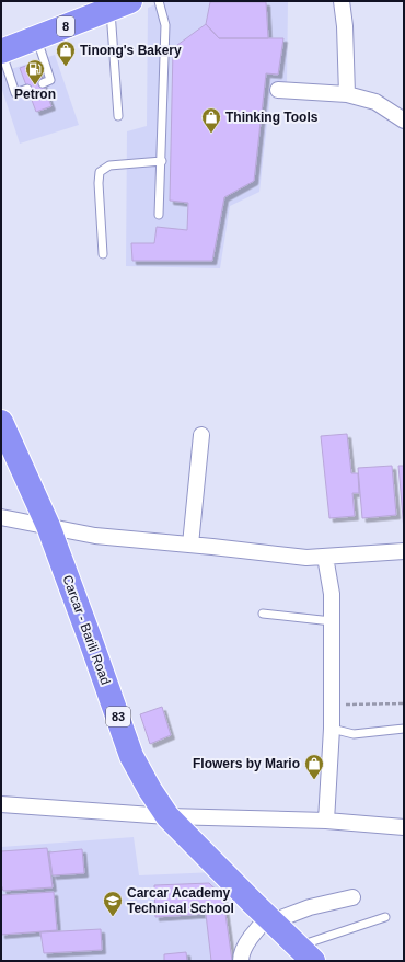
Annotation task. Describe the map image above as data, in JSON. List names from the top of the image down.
{
  "streets": {
    "highway": ["8", "Carcar - Barili Road", "83"]
  },
  "places": {
    "shop": ["Tinong's Bakery", "Thinking Tools", "Flowers by Mario"],
    "fuel station": ["Petron"],
    "school or university": ["Carcar Academy Technical School"]
  }
}
